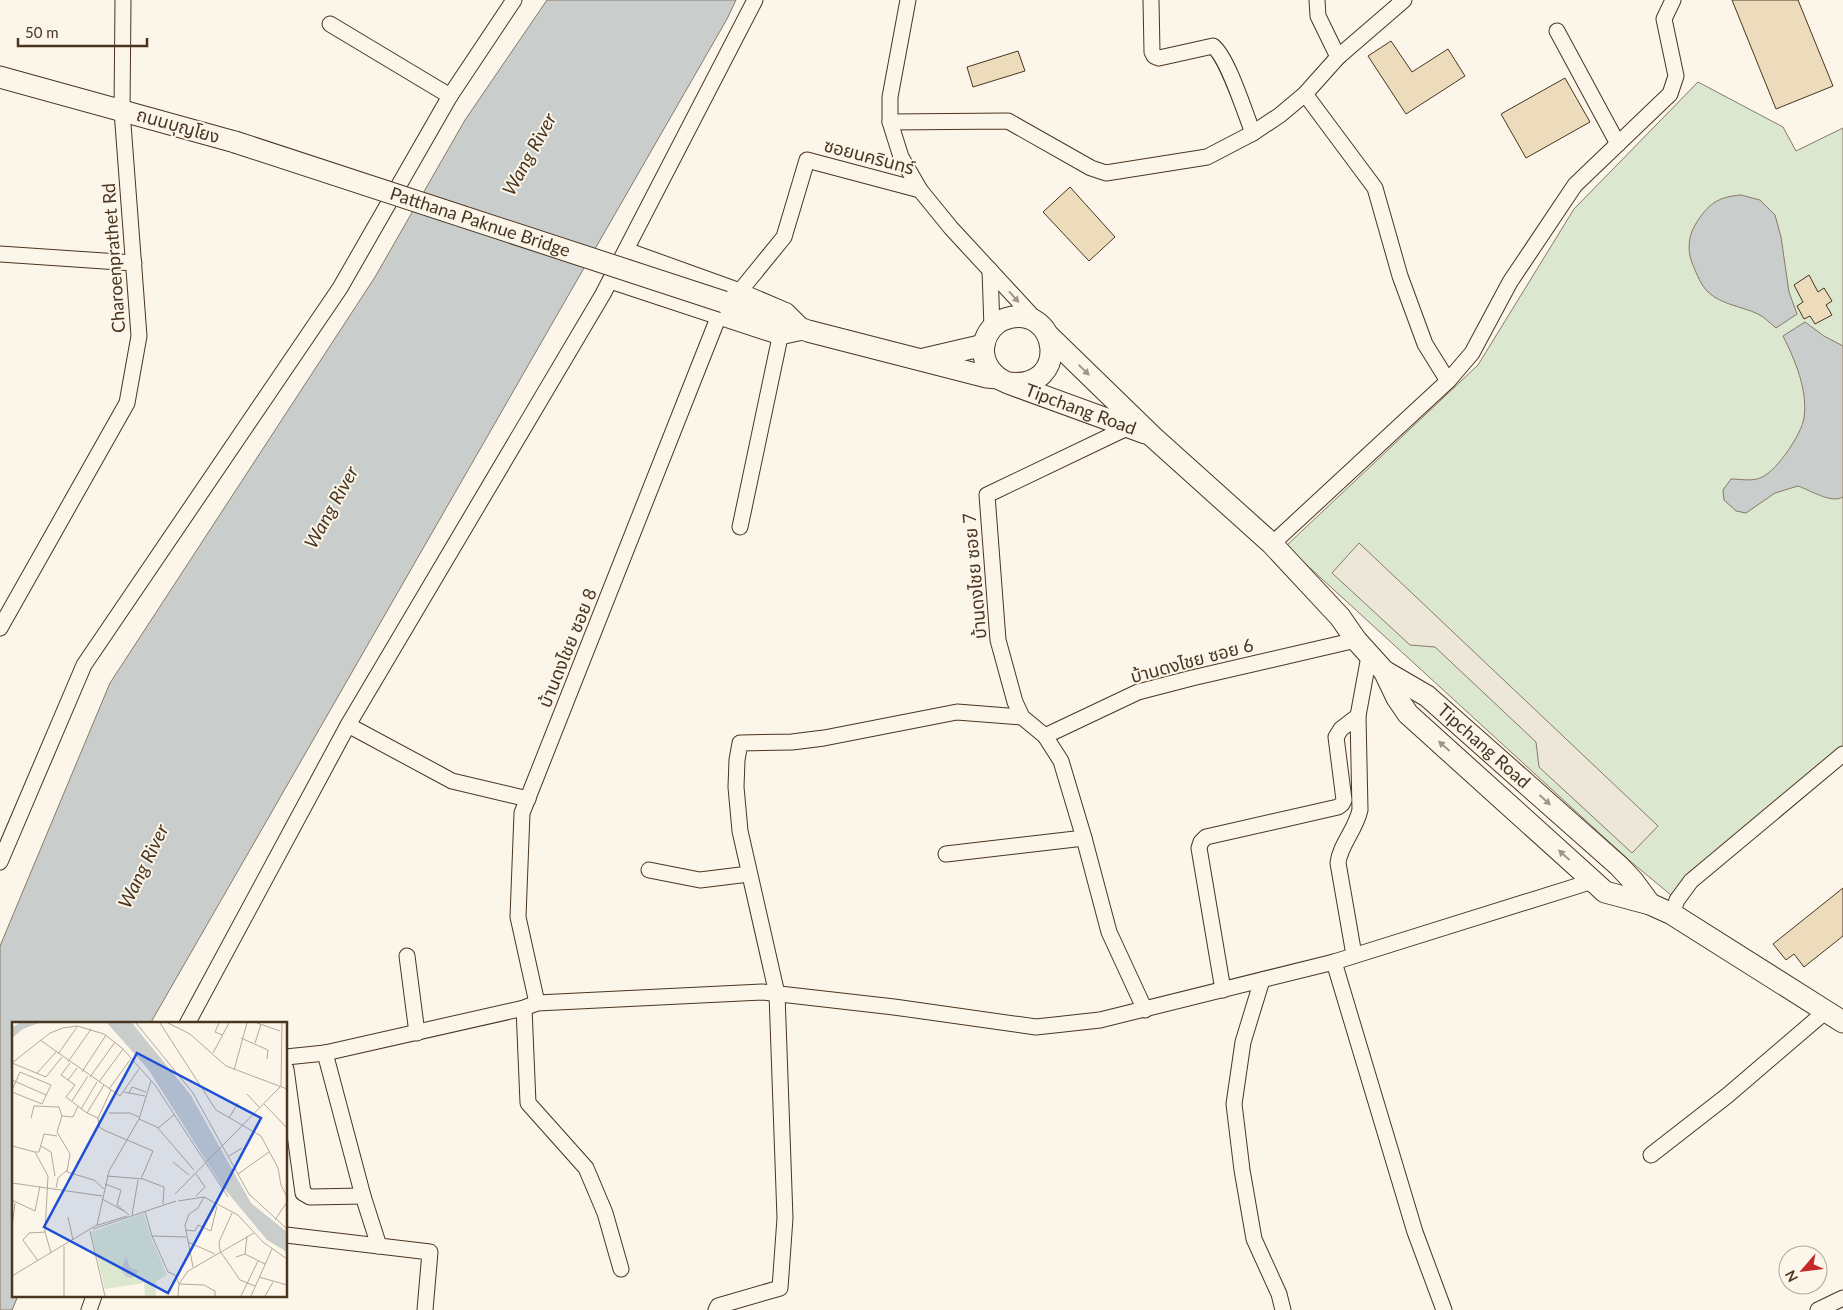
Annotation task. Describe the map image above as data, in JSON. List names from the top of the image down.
{
  "streets": {
    "street": [
      "ถนนบุญโยง",
      "ซอยนครินทร์",
      "Patthana Paknue Bridge",
      "Charoenprathet Rd",
      "Tipchang Road",
      "บ้านดงไชย ซอย 7",
      "บ้านดงไชย ซอย 8",
      "บ้านดงไชย ซอย 6"
    ]
  },
  "crossings": [
    ["ถนนบุญโยง", "Patthana Paknue Bridge"],
    ["ถนนบุญโยง", "Charoenprathet Rd"],
    ["ซอยนครินทร์", "Tipchang Road"],
    ["ซอยนครินทร์", "บ้านดงไชย ซอย 8"],
    ["Patthana Paknue Bridge", "Tipchang Road"],
    ["Patthana Paknue Bridge", "บ้านดงไชย ซอย 8"],
    ["Tipchang Road", "บ้านดงไชย ซอย 7"],
    ["Tipchang Road", "บ้านดงไชย ซอย 6"],
    ["บ้านดงไชย ซอย 7", "บ้านดงไชย ซอย 6"]
  ],
  "water": ["Wang River"],
  "scale_bar": "50 m",
  "north": "bottom left"
}
